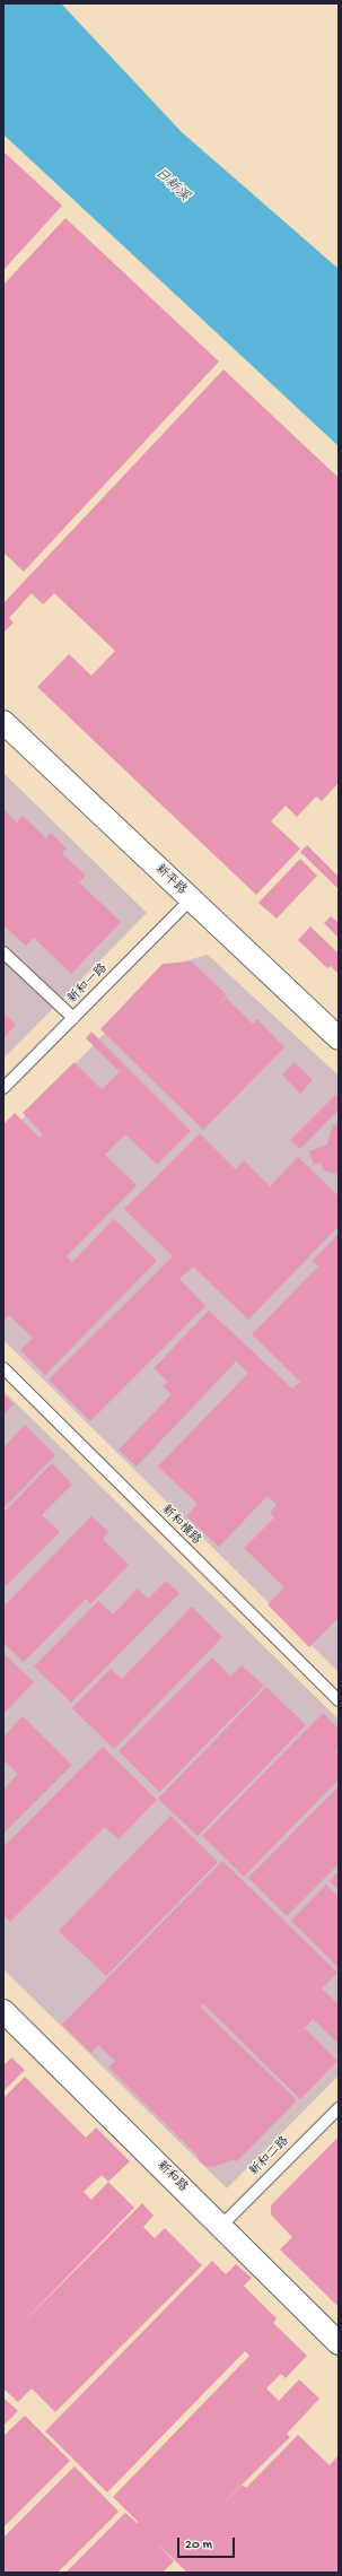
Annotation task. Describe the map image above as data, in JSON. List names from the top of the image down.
{
  "streets": {
    "street": ["新平路", "新和路"],
    "lane": ["新和一路", "新和橫路", "新和二路"]
  },
  "crossings": [
    ["新平路", "新和一路"],
    ["新和二路", "新和路"]
  ],
  "water": ["日新溪"],
  "scale_bar": "20 m"
}
